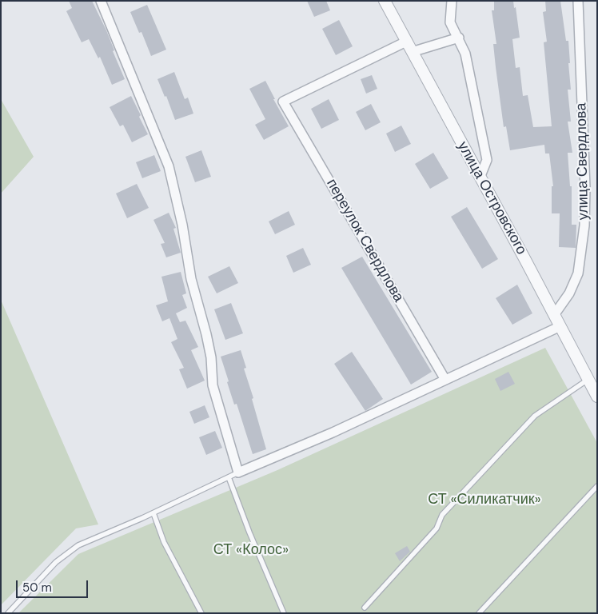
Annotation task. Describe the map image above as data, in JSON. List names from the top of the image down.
{
  "streets": {
    "street": ["улица Свердлова", "улица Островского", "переулок Свердлова"]
  },
  "crossings": [
    ["улица Свердлова", "улица Островского"],
    ["улица Островского", "переулок Свердлова"]
  ],
  "parks": ["СТ «Силикатчик»", "СТ «Колос»"],
  "scale_bar": "50 m"
}
